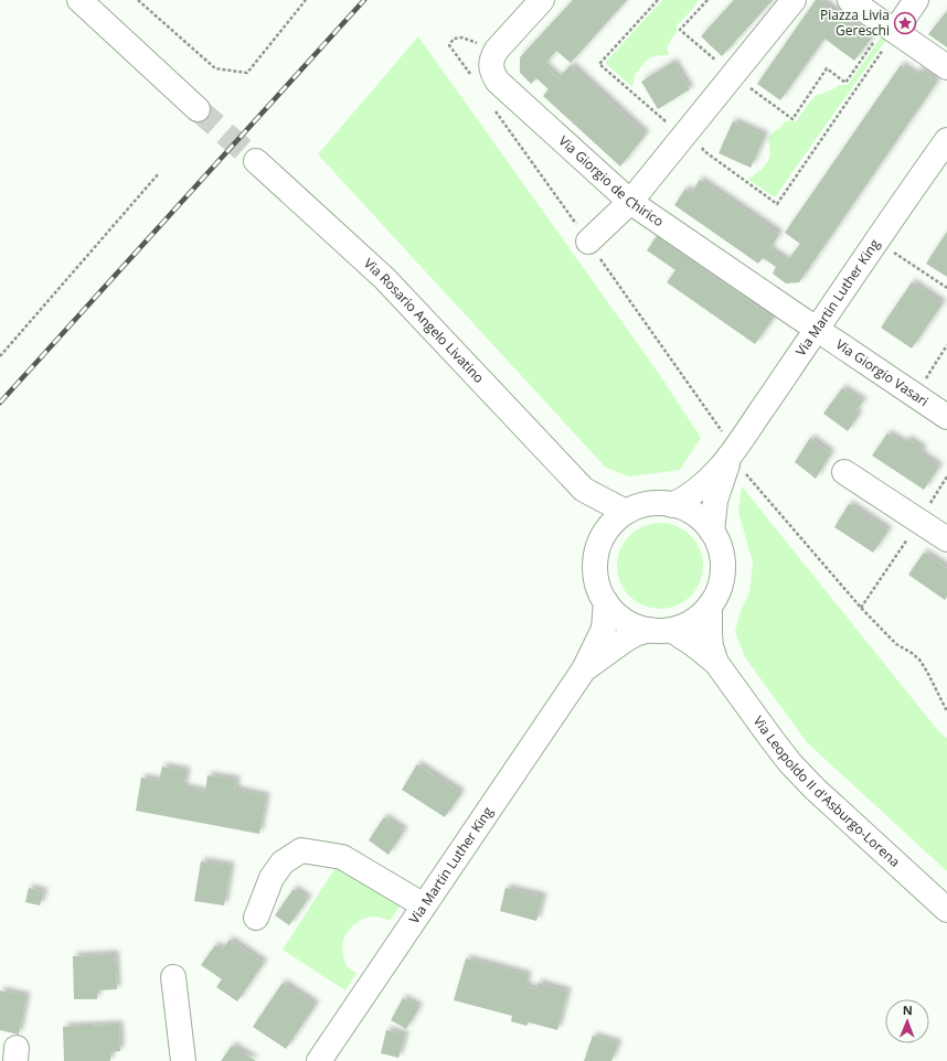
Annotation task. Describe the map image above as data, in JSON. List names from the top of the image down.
{
  "streets": {
    "street": [
      "Via Giorgio de Chirico",
      "Via Martin Luther King",
      "Via Rosario Angelo Livatino",
      "Via Giorgio Vasari",
      "Via Leopoldo II d'Asburgo-Lorena"
    ]
  },
  "crossings": [
    ["Via Giorgio de Chirico", "Via Martin Luther King"],
    ["Via Giorgio de Chirico", "Via Giorgio Vasari"],
    ["Via Martin Luther King", "Via Giorgio Vasari"],
    ["Via Rosario Angelo Livatino", "Via Leopoldo II d'Asburgo-Lorena"]
  ],
  "places": {
    "place": ["Piazza Livia Gereschi"]
  },
  "north": "top"
}
